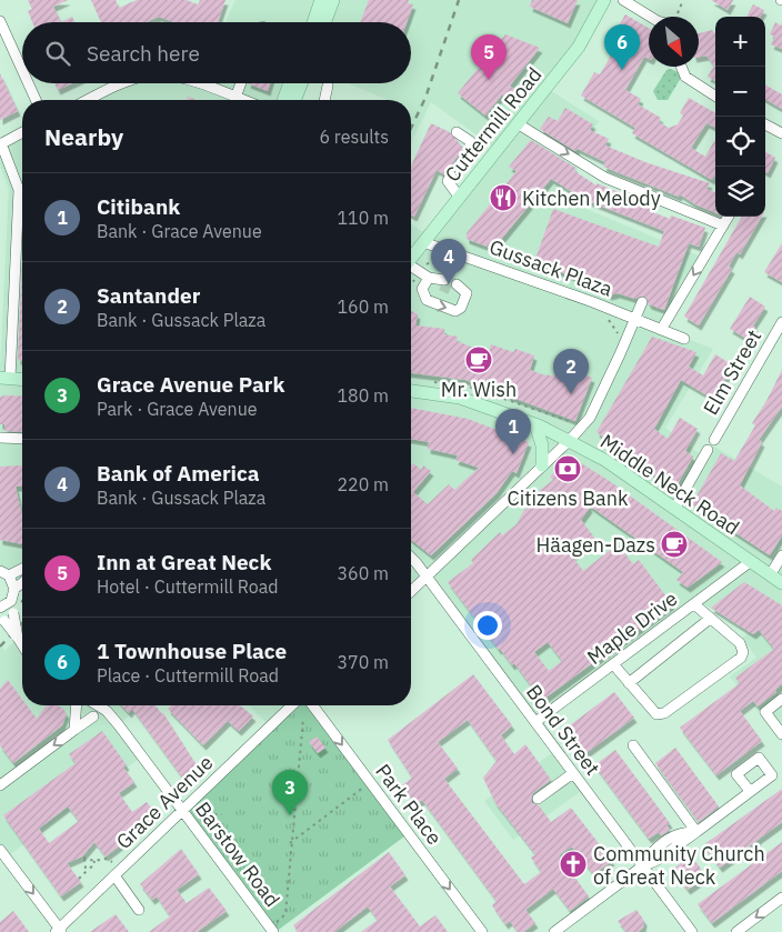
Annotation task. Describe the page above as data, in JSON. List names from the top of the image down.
{
  "streets": {
    "main road": ["Cuttermill Road", "Middle Neck Road"],
    "street": [
      "Gussack Plaza",
      "Elm Street",
      "Maple Drive",
      "Bond Street",
      "Grace Avenue",
      "Park Place",
      "Barstow Road"
    ]
  },
  "crossings": [
    ["Cuttermill Road", "Gussack Plaza"],
    ["Middle Neck Road", "Maple Drive"],
    ["Maple Drive", "Bond Street"],
    ["Grace Avenue", "Barstow Road"]
  ],
  "one_way": ["Park Place"],
  "places": {
    "restaurant": ["Kitchen Melody"],
    "cafe": ["Mr. Wish", "Häagen-Dazs"],
    "bank": ["Citizens Bank"],
    "church": ["Community Church of Great Neck"]
  },
  "north": "bottom right",
  "page": {
    "map_buttons": ["+", "−"],
    "search": "Search here",
    "pins": [
      "6",
      "5",
      "4",
      "2",
      "1",
      "3"
    ],
    "heading": ["Nearby", "6 results"],
    "list": [
      {
        "mark": "1",
        "name": "Citibank",
        "note": "Bank · Grace Avenue",
        "value": "110 m"
      },
      {
        "mark": "2",
        "name": "Santander",
        "note": "Bank · Gussack Plaza",
        "value": "160 m"
      },
      {
        "mark": "3",
        "name": "Grace Avenue Park",
        "note": "Park · Grace Avenue",
        "value": "180 m"
      },
      {
        "mark": "4",
        "name": "Bank of America",
        "note": "Bank · Gussack Plaza",
        "value": "220 m"
      },
      {
        "mark": "5",
        "name": "Inn at Great Neck",
        "note": "Hotel · Cuttermill Road",
        "value": "360 m"
      },
      {
        "mark": "6",
        "name": "1 Townhouse Place",
        "note": "Place · Cuttermill Road",
        "value": "370 m"
      }
    ]
  }
}
